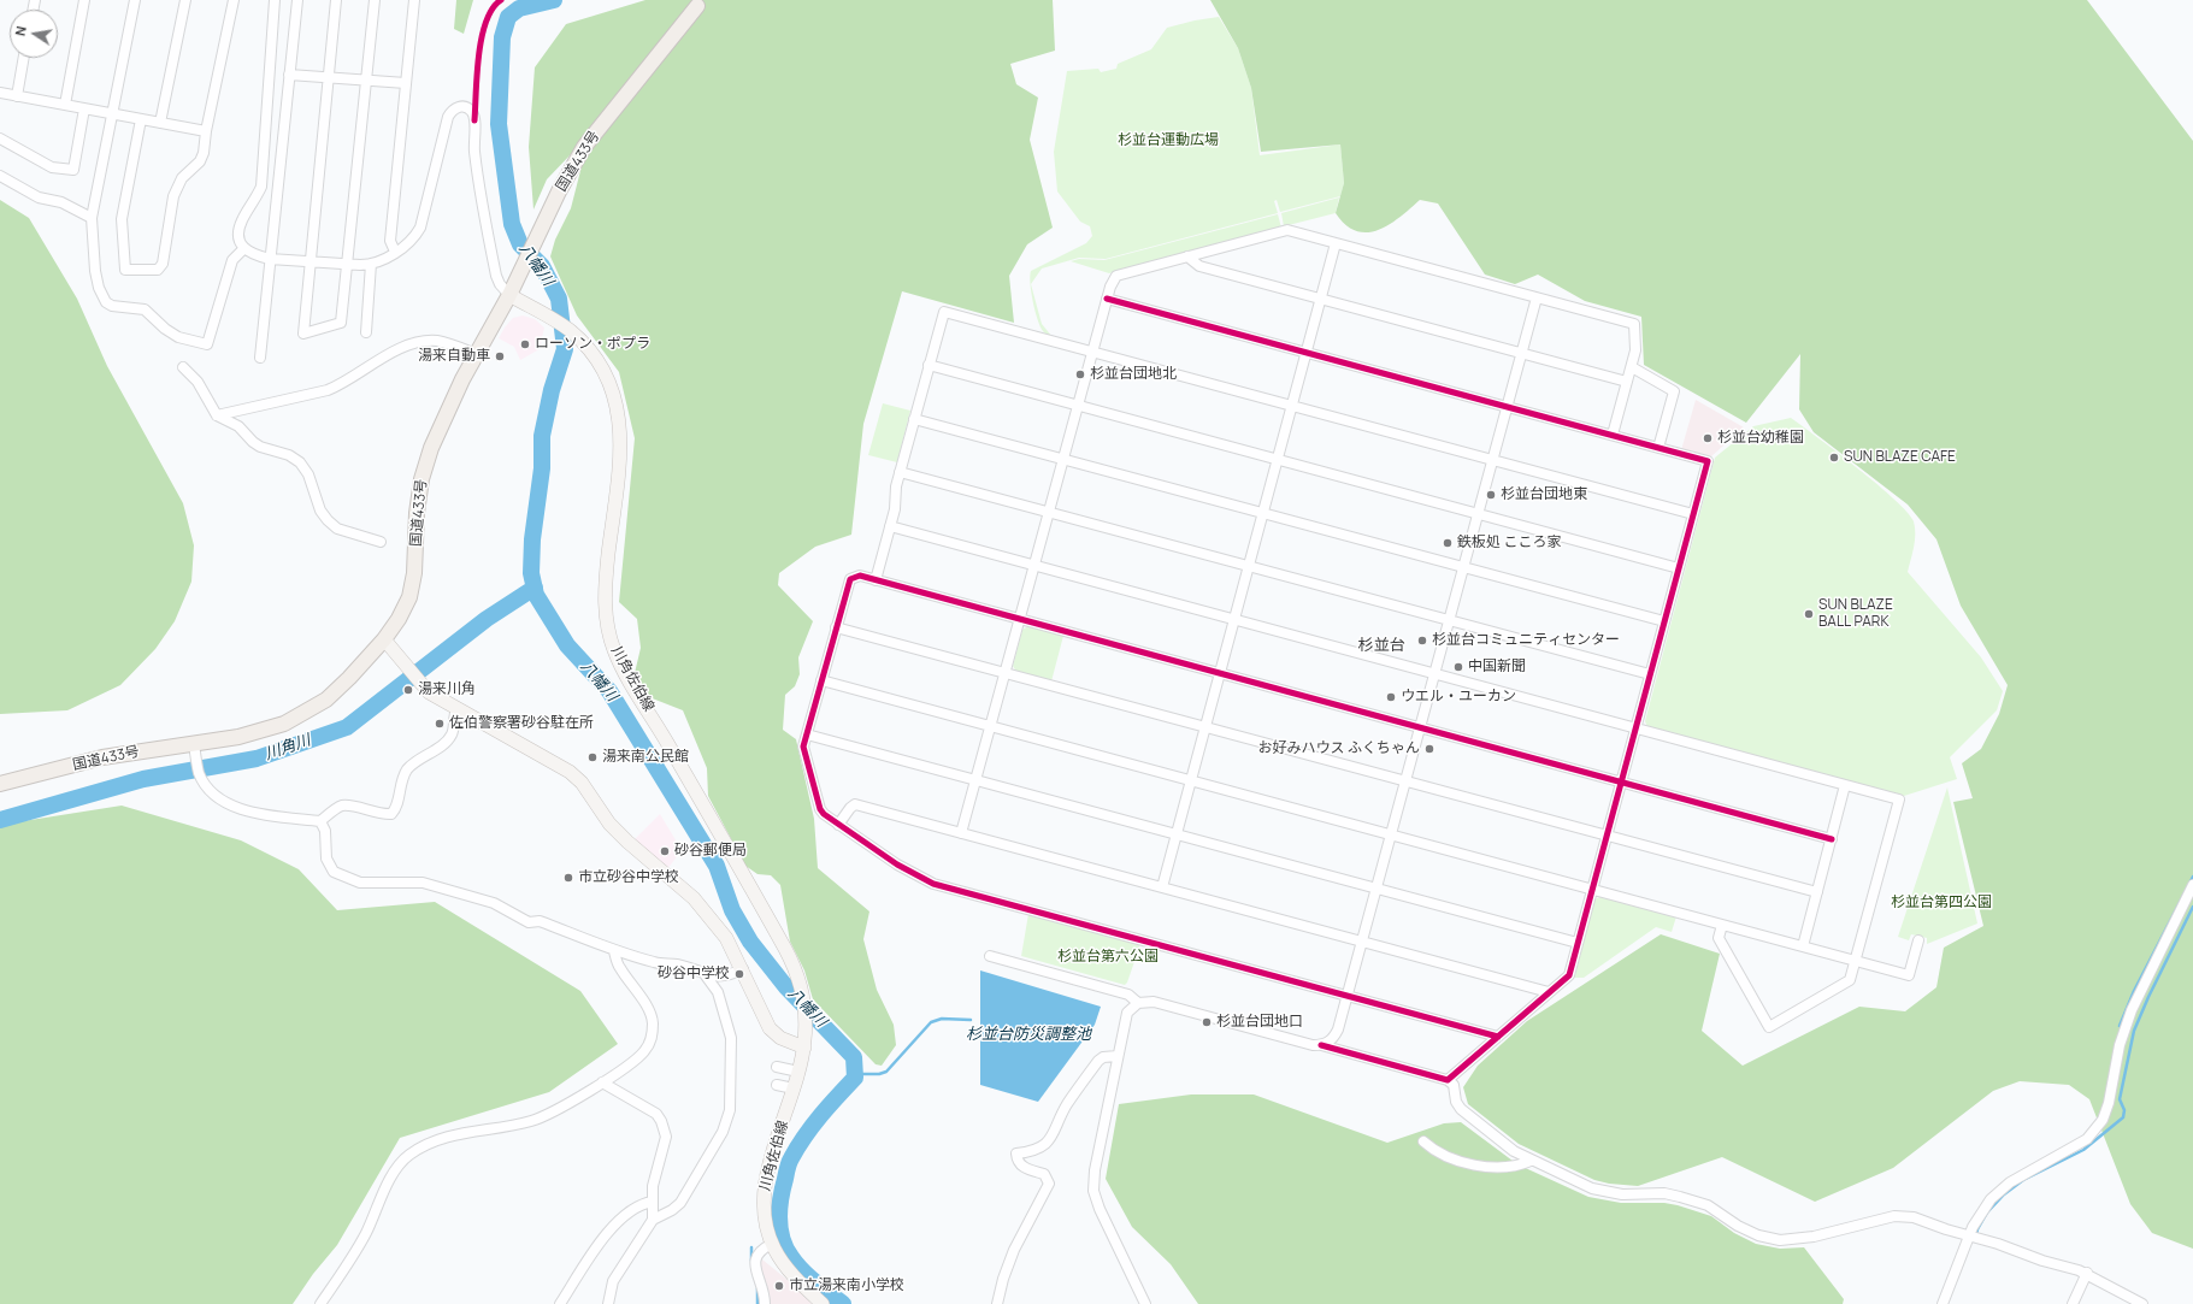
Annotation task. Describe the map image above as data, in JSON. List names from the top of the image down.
{
  "streets": {
    "highway": ["国道433号"],
    "main road": ["川角佐伯線"]
  },
  "crossings": [
    ["国道433号", "川角佐伯線"]
  ],
  "districts": ["杉並台"],
  "water": ["八幡川", "川角川", "杉並台防災調整池"],
  "parks": ["杉並台運動広場", "杉並台第四公園", "杉並台第六公園"],
  "places": [
    "ローソン・ポプラ",
    "湯来自動車",
    "杉並台団地北",
    "杉並台幼稚園",
    "SUN BLAZE CAFE",
    "杉並台団地東",
    "鉄板処 こころ家",
    "SUN BLAZE BALL PARK",
    "杉並台コミュニティセンター",
    "中国新聞",
    "湯来川角",
    "ウエル・ユーカン",
    "佐伯警察署砂谷駐在所",
    "お好みハウス ふくちゃん",
    "湯来南公民館",
    "砂谷郵便局",
    "市立砂谷中学校",
    "砂谷中学校",
    "杉並台団地口",
    "市立湯来南小学校"
  ],
  "north": "left"
}
